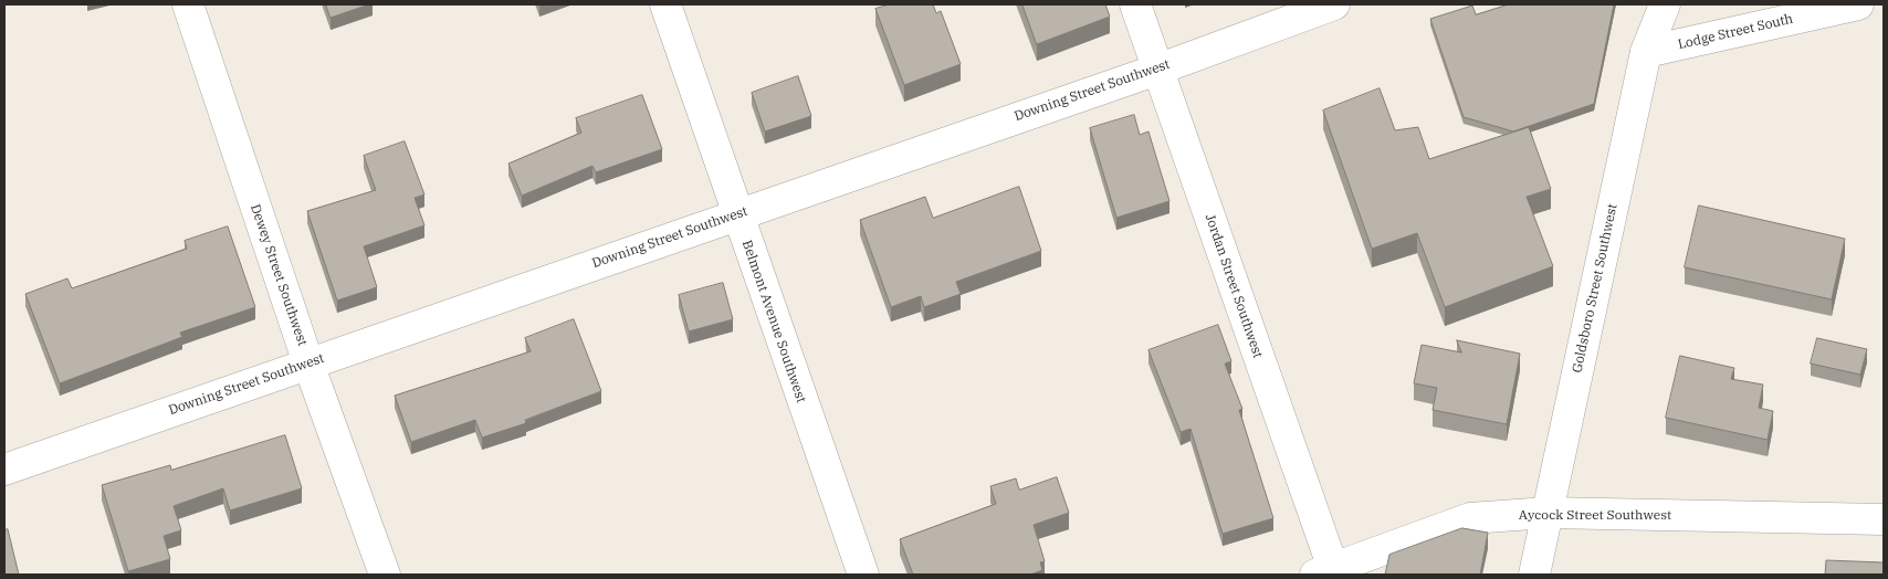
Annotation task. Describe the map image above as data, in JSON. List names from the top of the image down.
{
  "streets": {
    "street": [
      "Lodge Street South",
      "Downing Street Southwest",
      "Dewey Street Southwest",
      "Jordan Street Southwest",
      "Goldsboro Street Southwest",
      "Belmont Avenue Southwest",
      "Aycock Street Southwest"
    ]
  },
  "crossings": [
    ["Lodge Street South", "Goldsboro Street Southwest"],
    ["Downing Street Southwest", "Dewey Street Southwest"],
    ["Downing Street Southwest", "Jordan Street Southwest"],
    ["Downing Street Southwest", "Belmont Avenue Southwest"],
    ["Jordan Street Southwest", "Aycock Street Southwest"],
    ["Goldsboro Street Southwest", "Aycock Street Southwest"]
  ]
}
